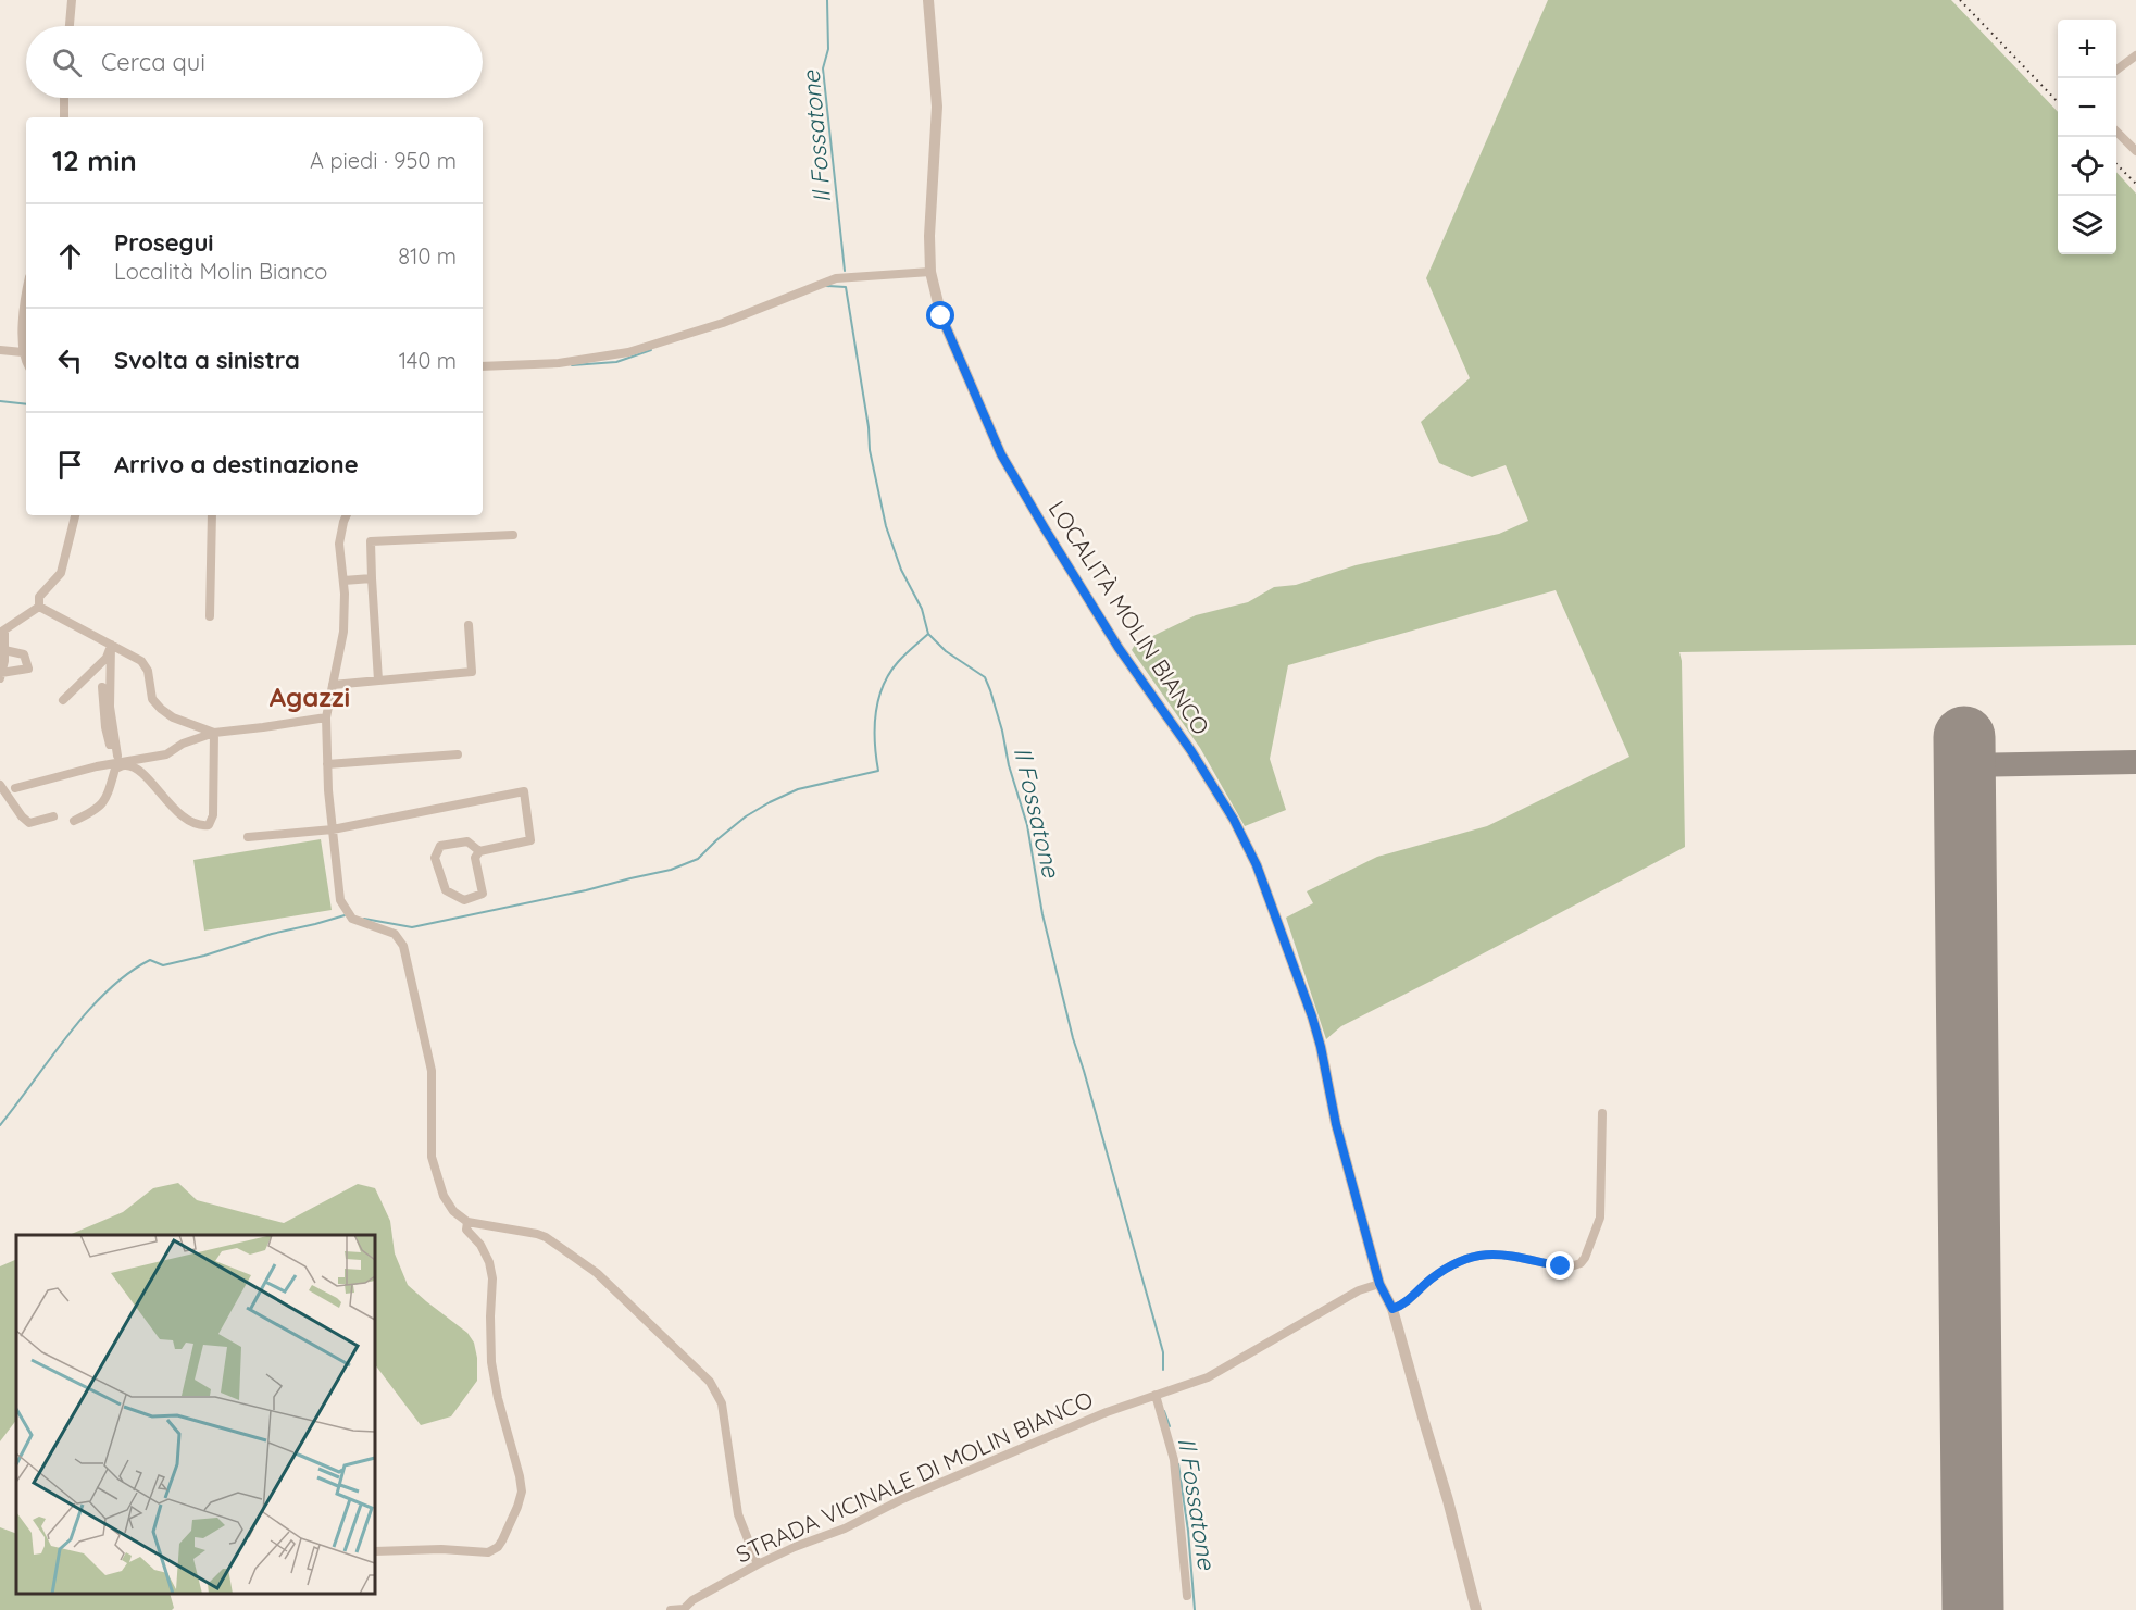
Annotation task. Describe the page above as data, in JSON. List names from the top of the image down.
{
  "streets": {
    "street": ["LOCALITÀ MOLIN BIANCO", "STRADA VICINALE DI MOLIN BIANCO"]
  },
  "crossings": [
    ["LOCALITÀ MOLIN BIANCO", "STRADA VICINALE DI MOLIN BIANCO"]
  ],
  "districts": ["Agazzi"],
  "water": ["Il Fossatone"],
  "page": {
    "map_buttons": ["+", "−"],
    "search": "Cerca qui",
    "heading": ["12 min", "A piedi · 950 m"],
    "list": [
      ["Prosegui", "Località Molin Bianco", "810 m"],
      ["Svolta a sinistra", "140 m"],
      "Arrivo a destinazione"
    ]
  }
}
